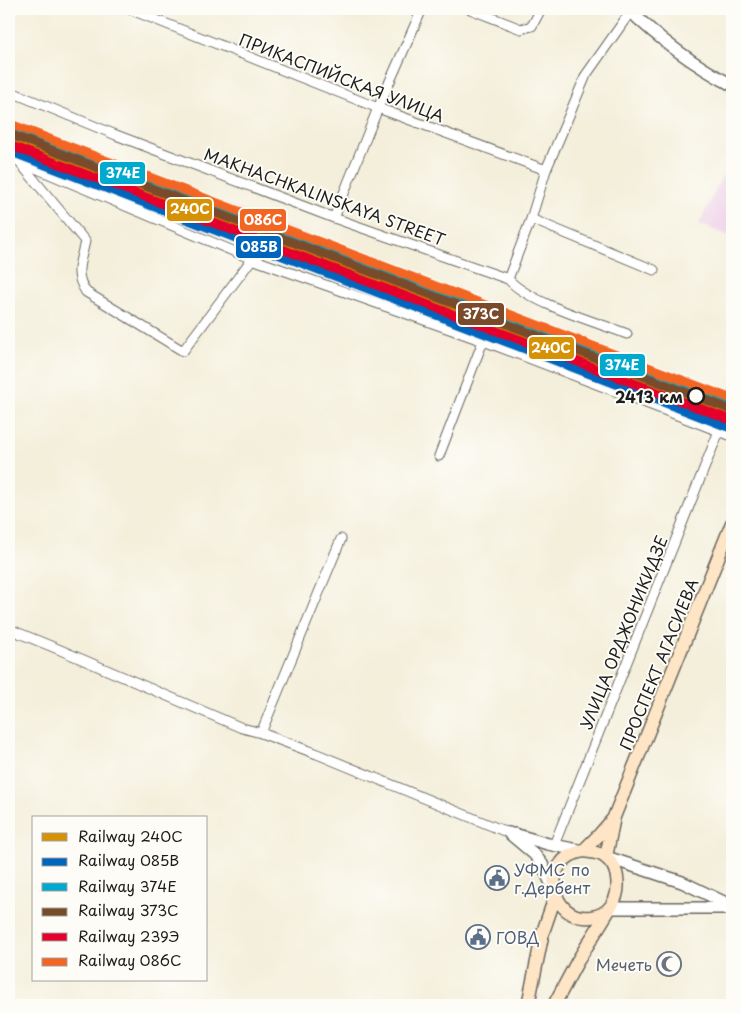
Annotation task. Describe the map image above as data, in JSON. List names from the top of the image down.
{
  "streets": {
    "main road": ["ПРОСПЕКТ АГАСИЕВА"],
    "street": ["ПРИКАСПИЙСКАЯ УЛИЦА", "MAKHACHKALINSKAYA STREET", "УЛИЦА ОРДЖОНИКИДЗЕ"]
  },
  "places": {
    "other": ["2413 км"],
    "public building": ["УФМС по г.Дербент", "ГОВД"],
    "mosque": ["Мечеть"]
  },
  "lines": [
    "rail line 086С",
    "rail line 374Е",
    "rail line 373C",
    "rail line 240С",
    "rail line 239Э",
    "rail line 085В"
  ],
  "legend": [
    "Railway 240С",
    "Railway 085В",
    "Railway 374Е",
    "Railway 373C",
    "Railway 239Э",
    "Railway 086С"
  ]
}
